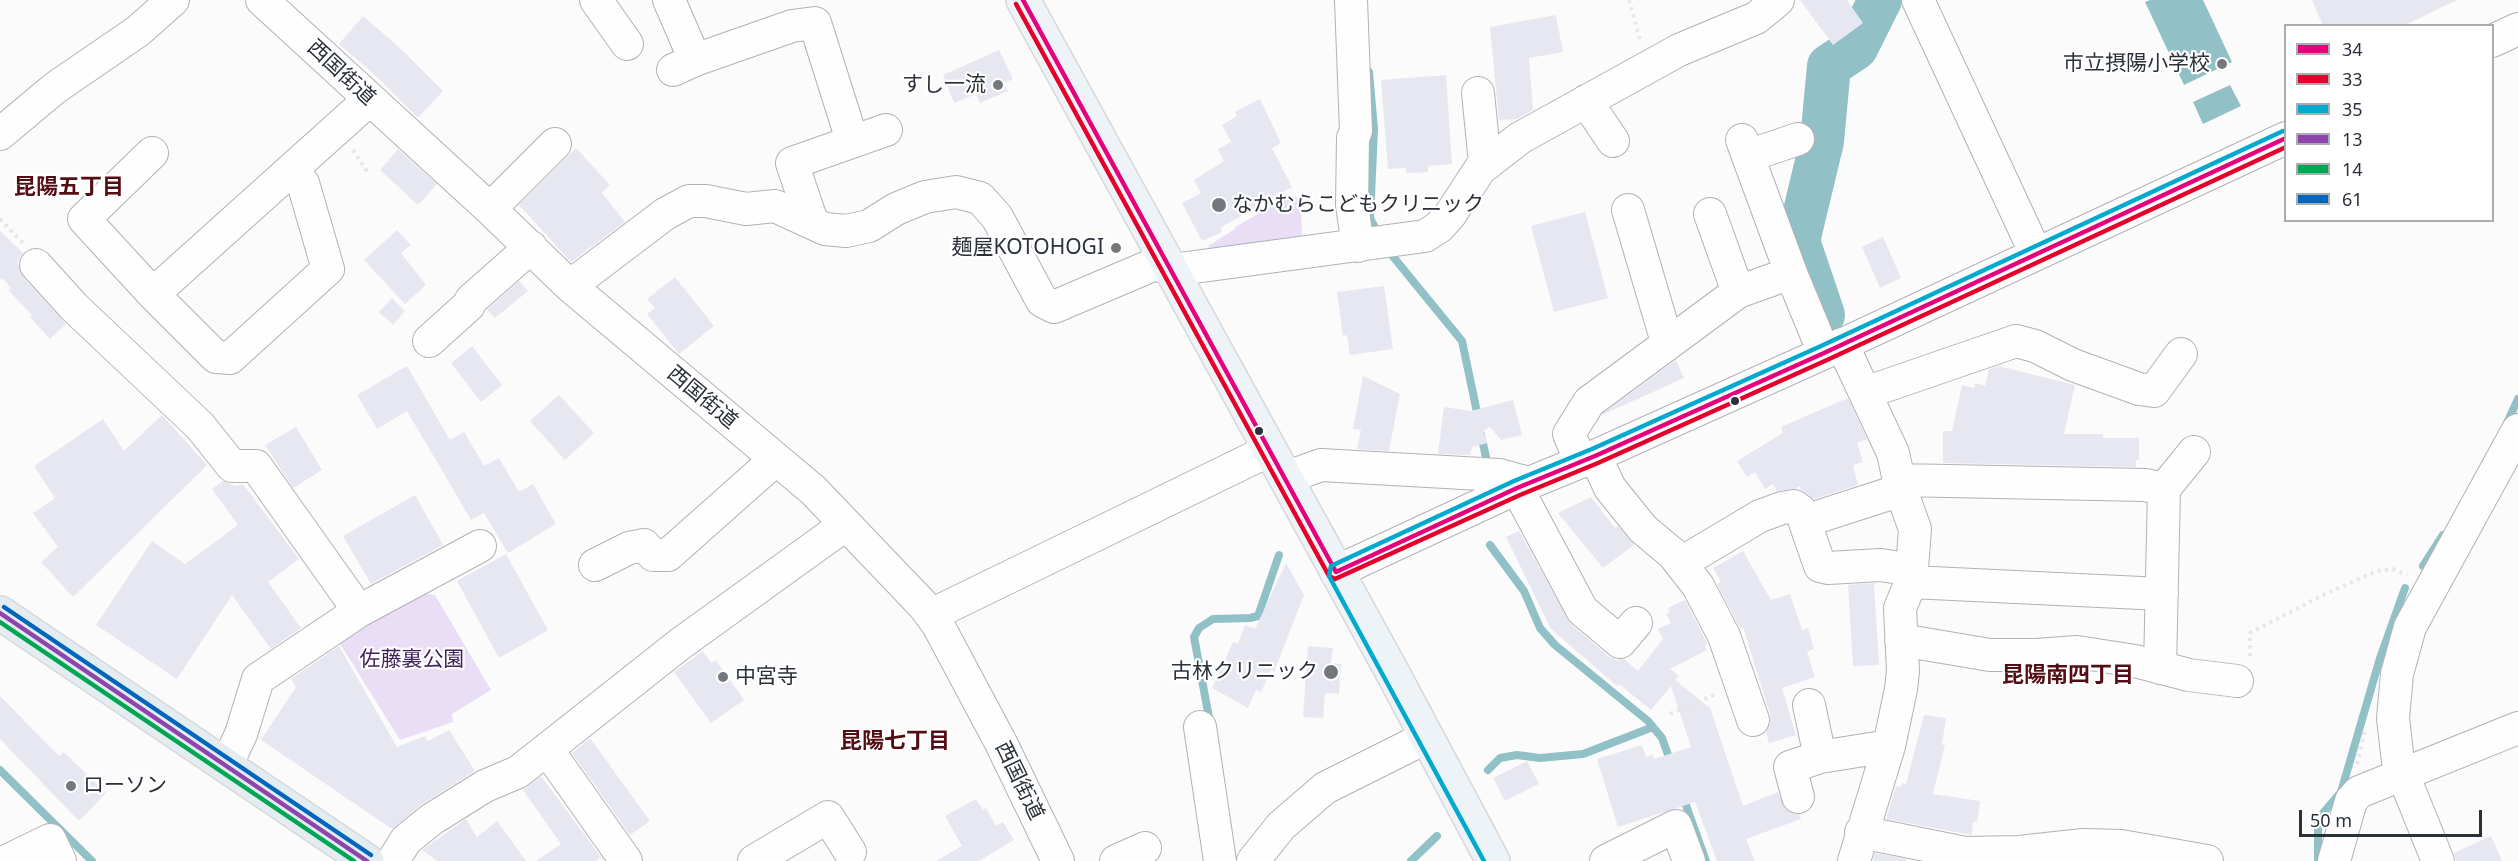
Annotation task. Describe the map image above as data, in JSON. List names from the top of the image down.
{
  "streets": {
    "street": ["西国街道"]
  },
  "districts": ["昆陽五丁目", "昆陽南四丁目", "昆陽七丁目"],
  "parks": ["佐藤裏公園"],
  "places": [
    "市立摂陽小学校",
    "すし一流",
    "なかむらこどもクリニック",
    "麺屋KOTOHOGI",
    "古林クリニック",
    "中宮寺",
    "ローソン"
  ],
  "lines": [
    "transit line 34",
    "transit line 33",
    "transit line 35",
    "transit line 61",
    "transit line 13",
    "transit line 14"
  ],
  "legend": [
    "34",
    "33",
    "35",
    "13",
    "14",
    "61"
  ],
  "scale_bar": "50 m"
}
